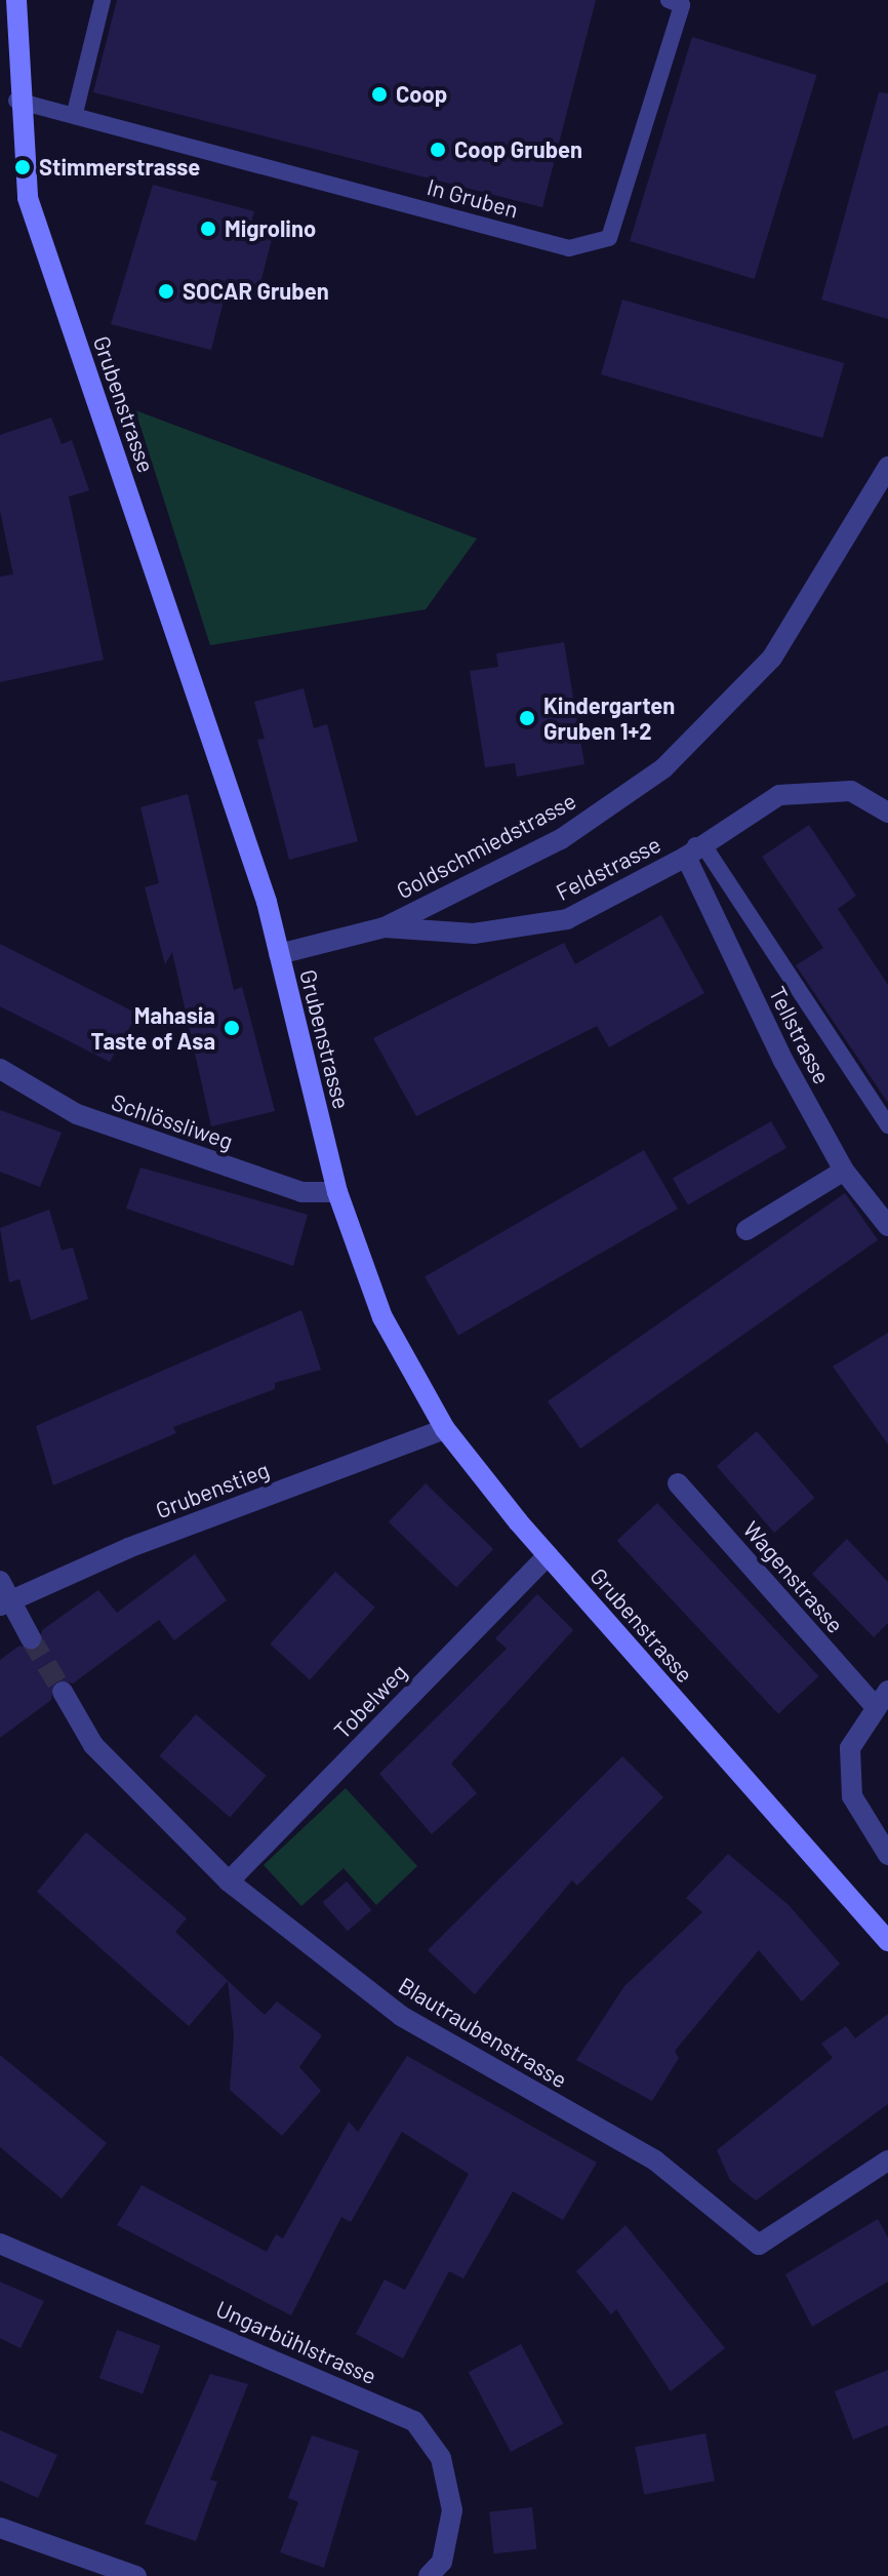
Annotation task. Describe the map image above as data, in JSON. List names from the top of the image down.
{
  "streets": {
    "street": [
      "Grubenstrasse",
      "Goldschmiedstrasse",
      "Feldstrasse",
      "Tellstrasse",
      "Schlössliweg",
      "Grubenstieg",
      "Wagenstrasse",
      "Tobelweg",
      "Blautraubenstrasse",
      "Ungarbühlstrasse"
    ],
    "lane": ["In Gruben"]
  },
  "crossings": [
    ["In Gruben", "Grubenstrasse"],
    ["Grubenstrasse", "Feldstrasse"],
    ["Grubenstrasse", "Schlössliweg"],
    ["Grubenstrasse", "Grubenstieg"],
    ["Grubenstrasse", "Tobelweg"],
    ["Goldschmiedstrasse", "Feldstrasse"],
    ["Feldstrasse", "Tellstrasse"],
    ["Tobelweg", "Blautraubenstrasse"]
  ],
  "places": [
    "Coop",
    "Coop Gruben",
    "Stimmerstrasse",
    "Migrolino",
    "SOCAR Gruben",
    "Kindergarten Gruben 1+2",
    "Mahasia Taste of Asa"
  ]
}
